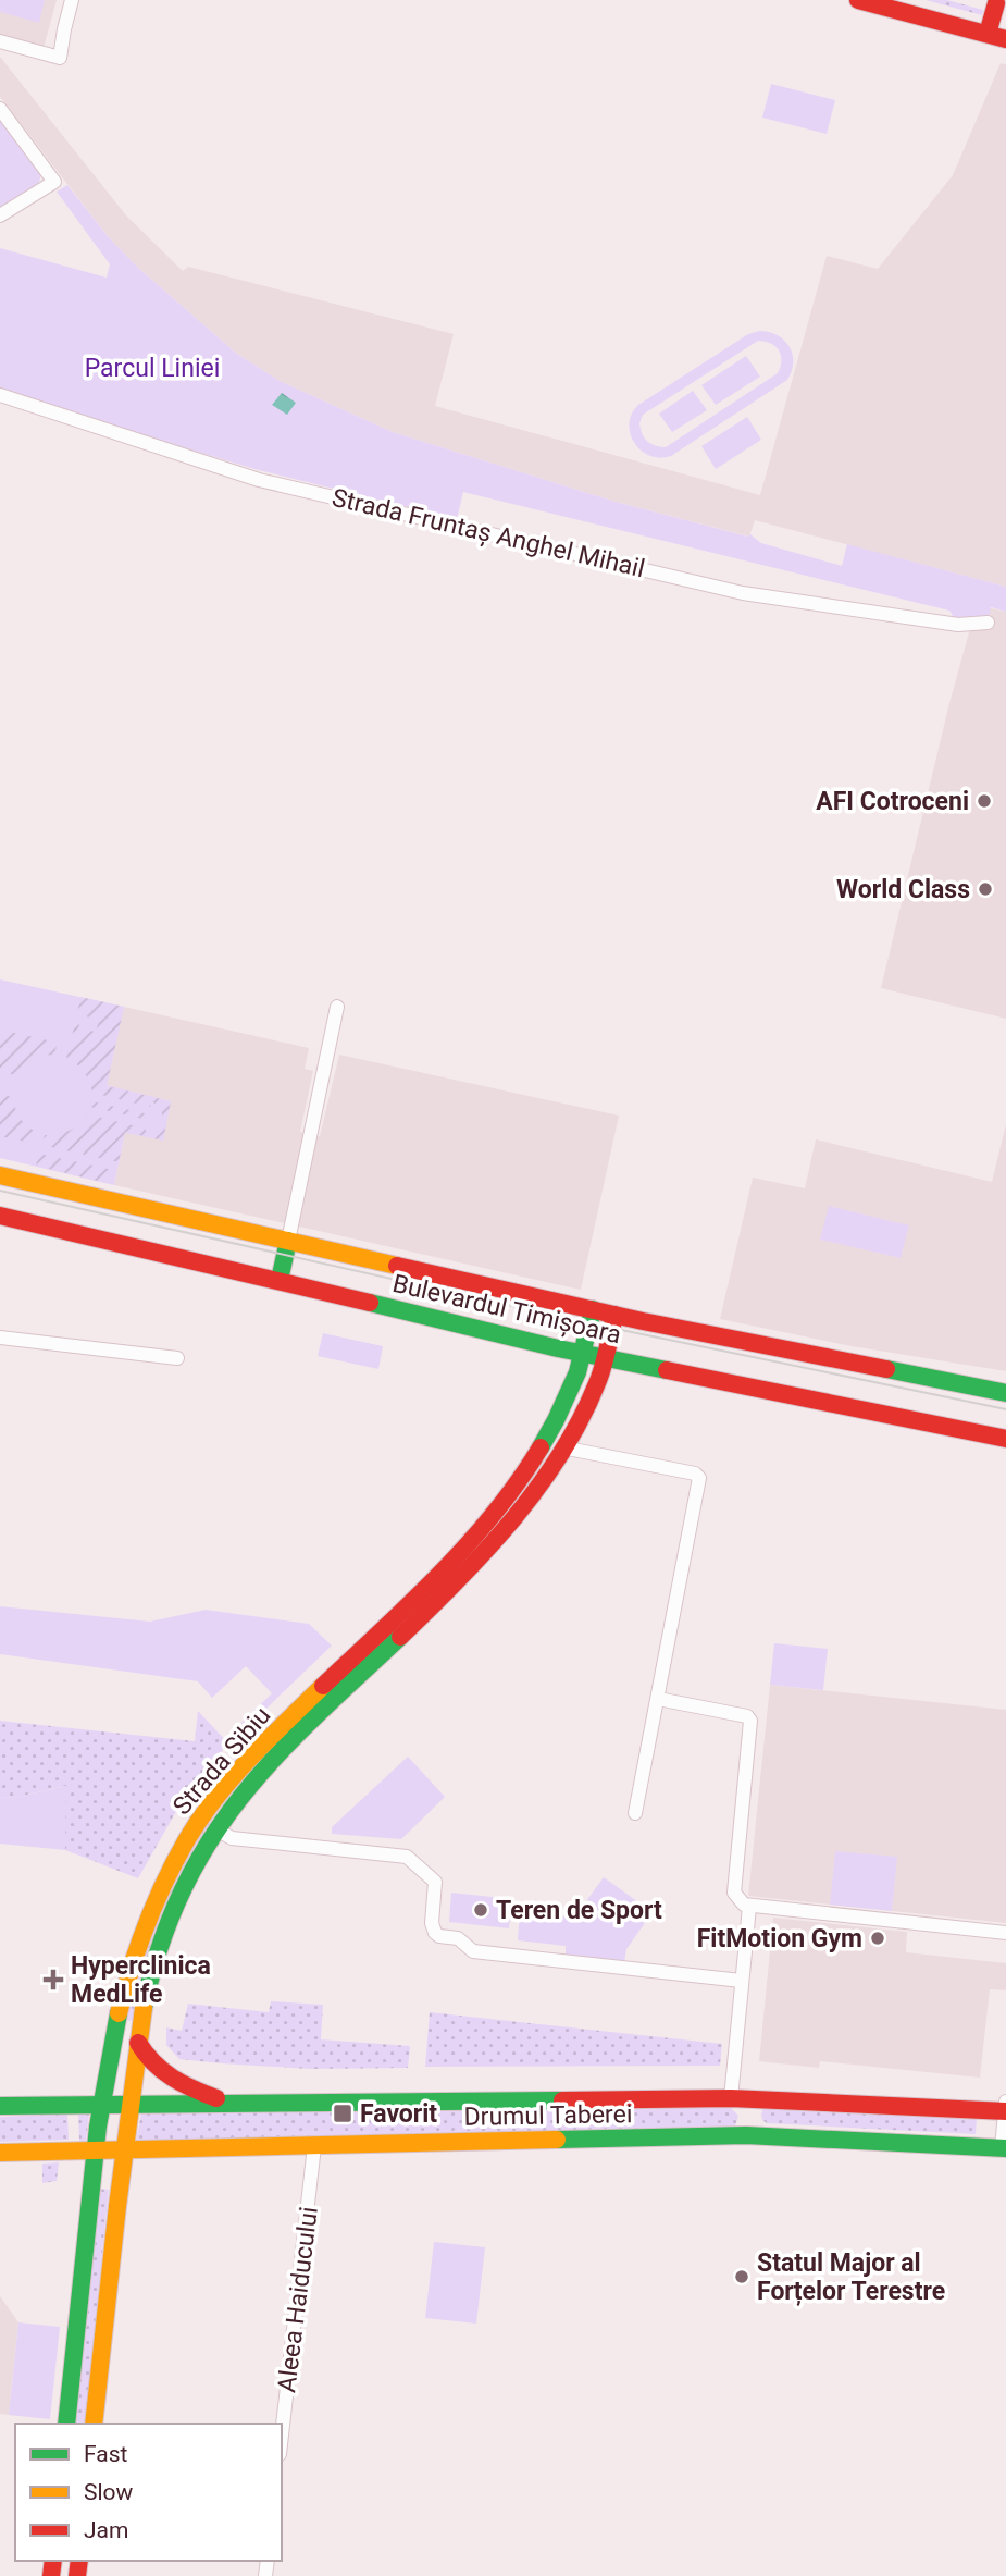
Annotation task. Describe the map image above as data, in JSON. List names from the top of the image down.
{
  "streets": {
    "main road": ["Bulevardul Timișoara", "Strada Sibiu", "Drumul Taberei"],
    "street": ["Strada Fruntaș Anghel Mihail", "Aleea Haiducului"]
  },
  "crossings": [
    ["Bulevardul Timișoara", "Strada Sibiu"],
    ["Strada Sibiu", "Drumul Taberei"],
    ["Drumul Taberei", "Aleea Haiducului"]
  ],
  "parks": ["Parcul Liniei"],
  "places": {
    "other": [
      "AFI Cotroceni",
      "World Class",
      "Teren de Sport",
      "FitMotion Gym",
      "Statul Major al Forțelor Terestre"
    ],
    "health": ["Hyperclinica MedLife"],
    "transit": ["Favorit"]
  },
  "legend": ["Fast", "Slow", "Jam"]
}
